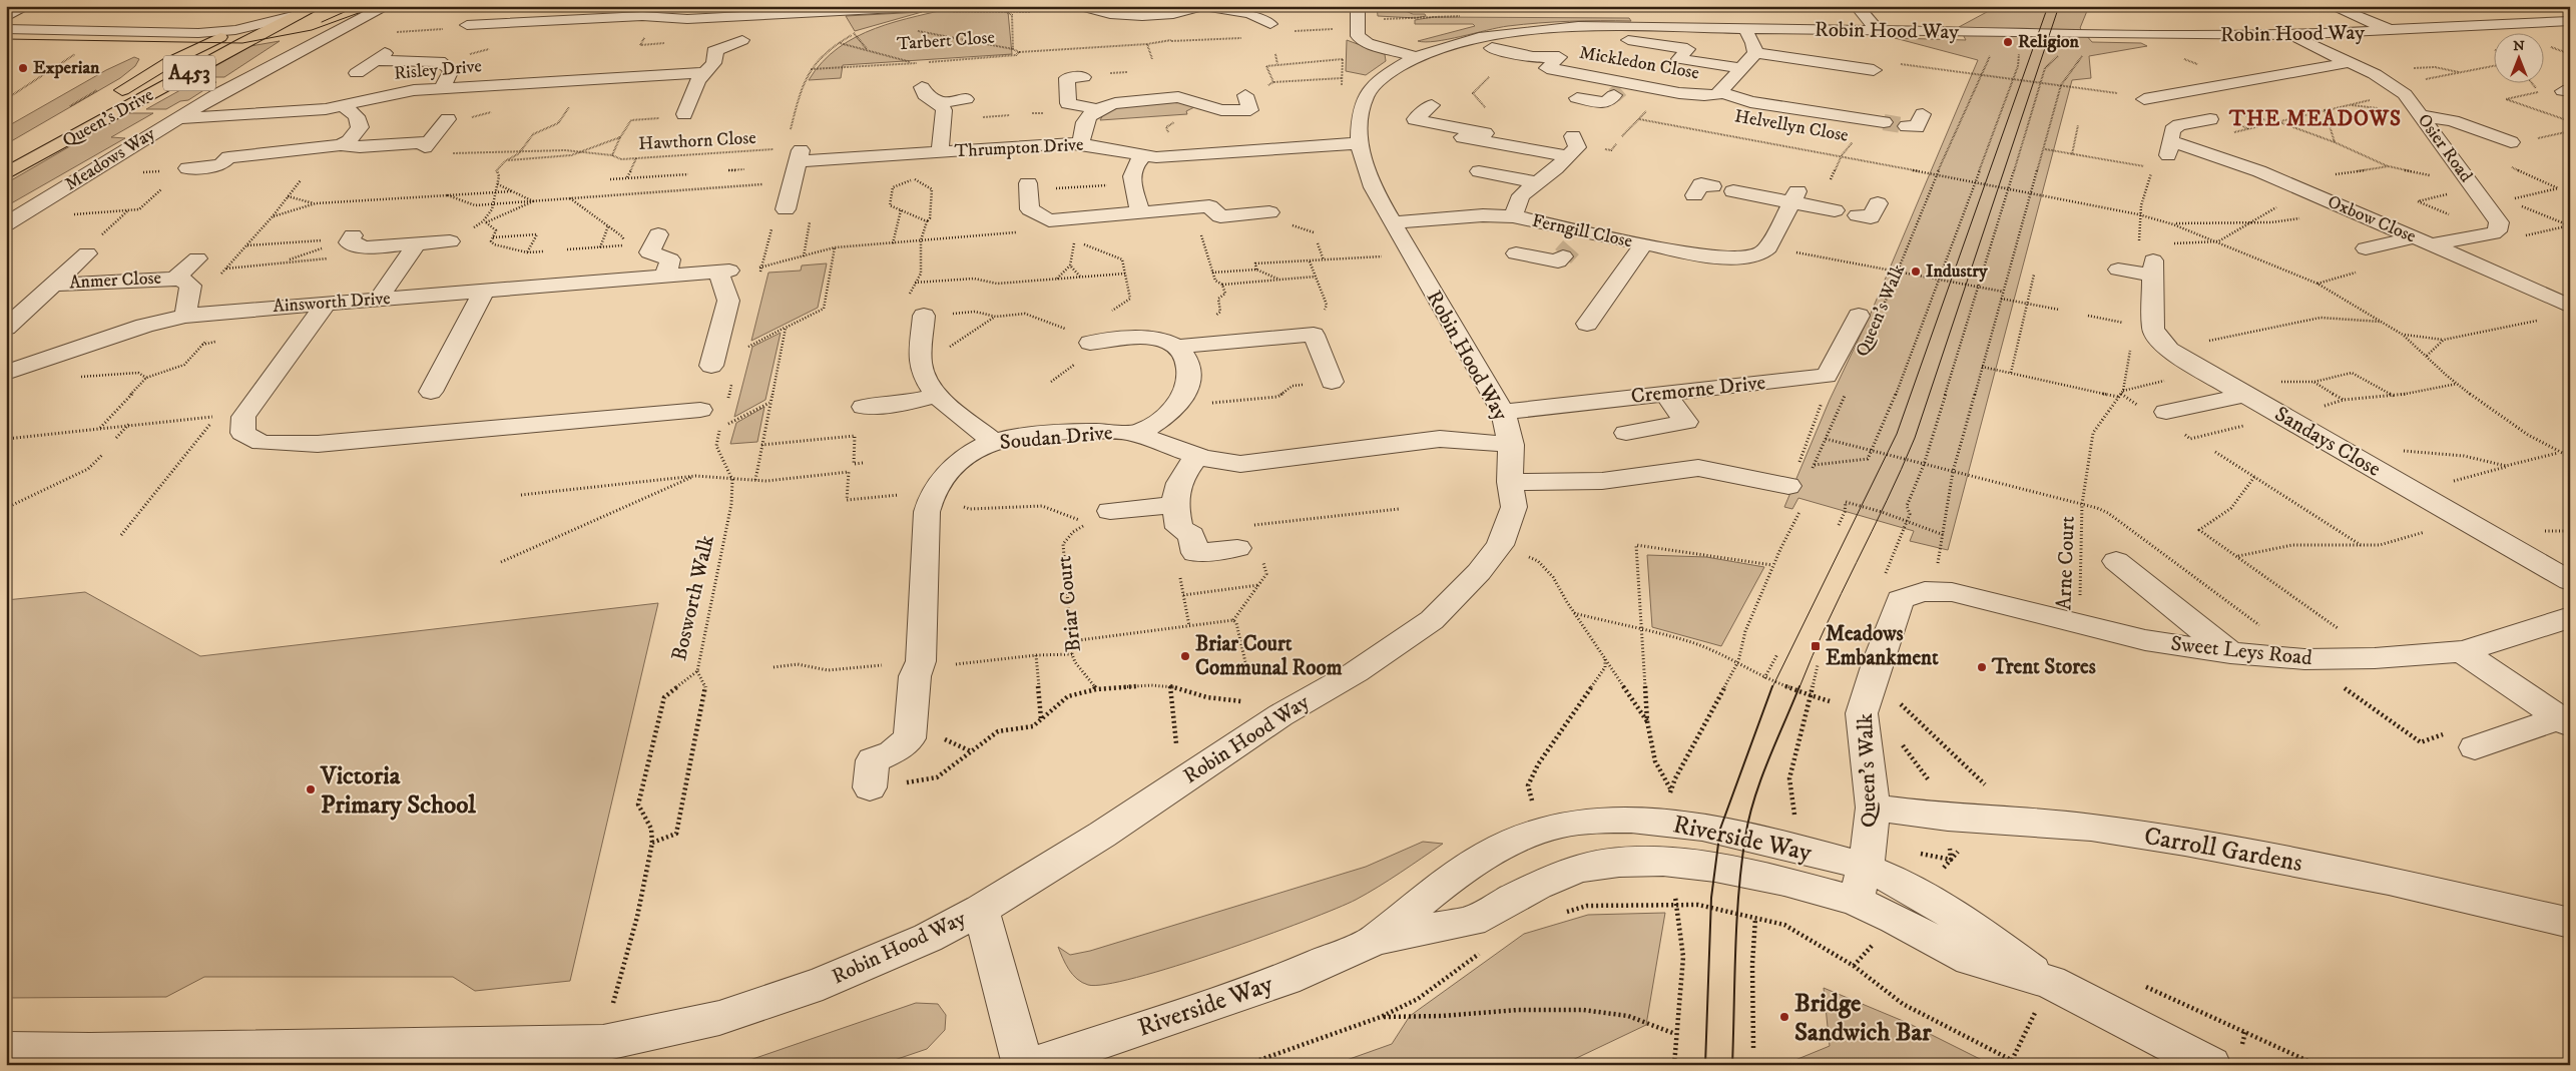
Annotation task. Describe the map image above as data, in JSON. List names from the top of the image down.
{
  "streets": {
    "main road": ["A453", "Queen's Drive"],
    "street": [
      "Robin Hood Way",
      "Mickledon Close",
      "Risley Drive",
      "Helvellyn Close",
      "Thrumpton Drive",
      "Osier Road",
      "Meadows Way",
      "Oxbow Close",
      "Ferngill Close",
      "Anmer Close",
      "Ainsworth Drive",
      "Queen's Walk",
      "Cremorne Drive",
      "Soudan Drive",
      "Sandays Close",
      "Sweet Leys Road",
      "Riverside Way",
      "Carroll Gardens"
    ],
    "path": [
      "Tarbert Close",
      "Hawthorn Close",
      "Arne Court",
      "Bosworth Walk",
      "Briar Court"
    ]
  },
  "crossings": [
    ["Robin Hood Way", "Thrumpton Drive"],
    ["Robin Hood Way", "Osier Road"],
    ["Robin Hood Way", "Ferngill Close"],
    ["Robin Hood Way", "Cremorne Drive"],
    ["Robin Hood Way", "Soudan Drive"],
    ["Mickledon Close", "Helvellyn Close"],
    ["Risley Drive", "Meadows Way"],
    ["Helvellyn Close", "Queen's Walk"],
    ["Anmer Close", "Ainsworth Drive"],
    ["Queen's Walk", "Sweet Leys Road"],
    ["Queen's Walk", "Riverside Way"],
    ["Queen's Walk", "Carroll Gardens"],
    ["Soudan Drive", "Briar Court"],
    ["Sandays Close", "Arne Court"],
    ["Arne Court", "Sweet Leys Road"]
  ],
  "districts": ["THE MEADOWS"],
  "places": {
    "other": [
      "Religion",
      "Experian",
      "Industry",
      "Briar Court Communal Room",
      "Trent Stores",
      "Victoria Primary School",
      "Bridge Sandwich Bar"
    ],
    "transit": ["Meadows Embankment"]
  },
  "north": "top"
}
